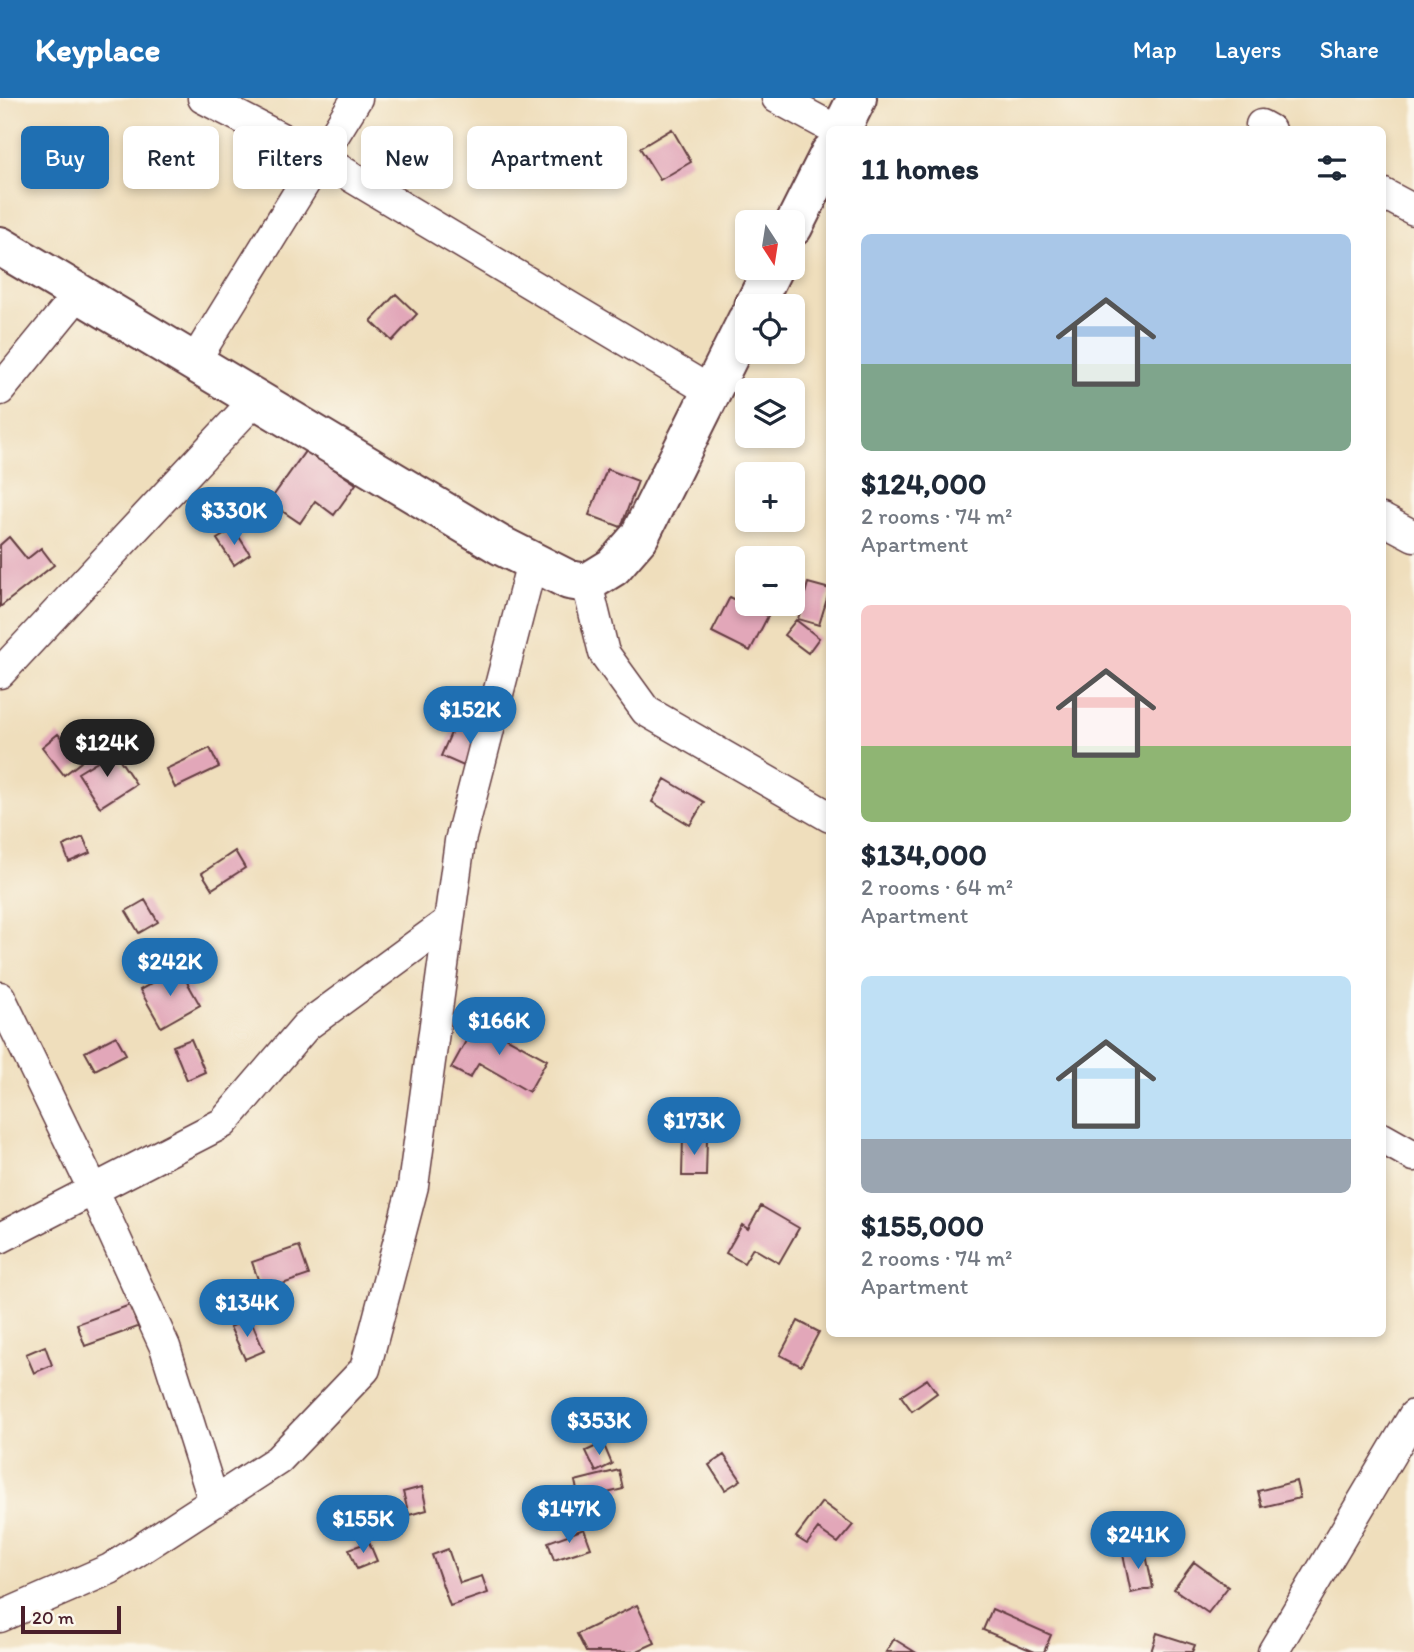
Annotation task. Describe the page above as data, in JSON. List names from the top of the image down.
{
  "scale_bar": "20 m",
  "north": "bottom",
  "page": {
    "header": "Keyplace",
    "nav": ["Map", "Layers", "Share"],
    "chip": [
      "Buy",
      "Rent",
      "Filters",
      "New",
      "Apartment"
    ],
    "heading": "11 homes",
    "map_buttons": ["+", "−"],
    "list": [
      {
        "name": "$124,000",
        "note": "2 rooms · 74 m² · Apartment"
      },
      {
        "name": "$134,000",
        "note": "2 rooms · 64 m² · Apartment"
      },
      {
        "name": "$155,000",
        "note": "2 rooms · 74 m² · Apartment"
      }
    ],
    "price": [
      "$330K",
      "$152K",
      "$124K",
      "$242K",
      "$166K",
      "$173K",
      "$134K",
      "$353K",
      "$147K",
      "$155K",
      "$241K"
    ],
    "scale": "20 m"
  }
}
